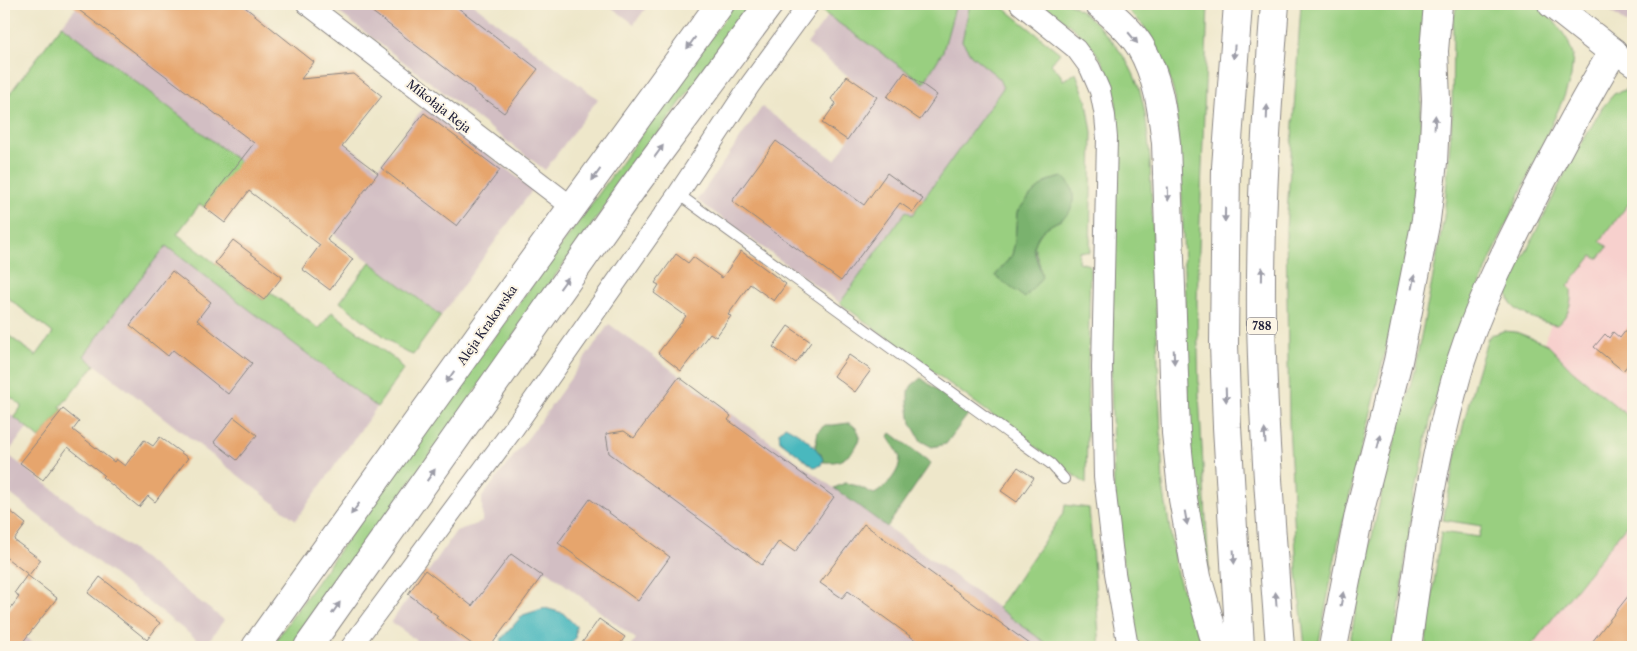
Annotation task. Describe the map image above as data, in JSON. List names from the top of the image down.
{
  "streets": {
    "main road": ["Aleja Krakowska", "788"],
    "street": ["Mikołaja Reja"]
  },
  "crossings": [
    ["Mikołaja Reja", "Aleja Krakowska"]
  ]
}
